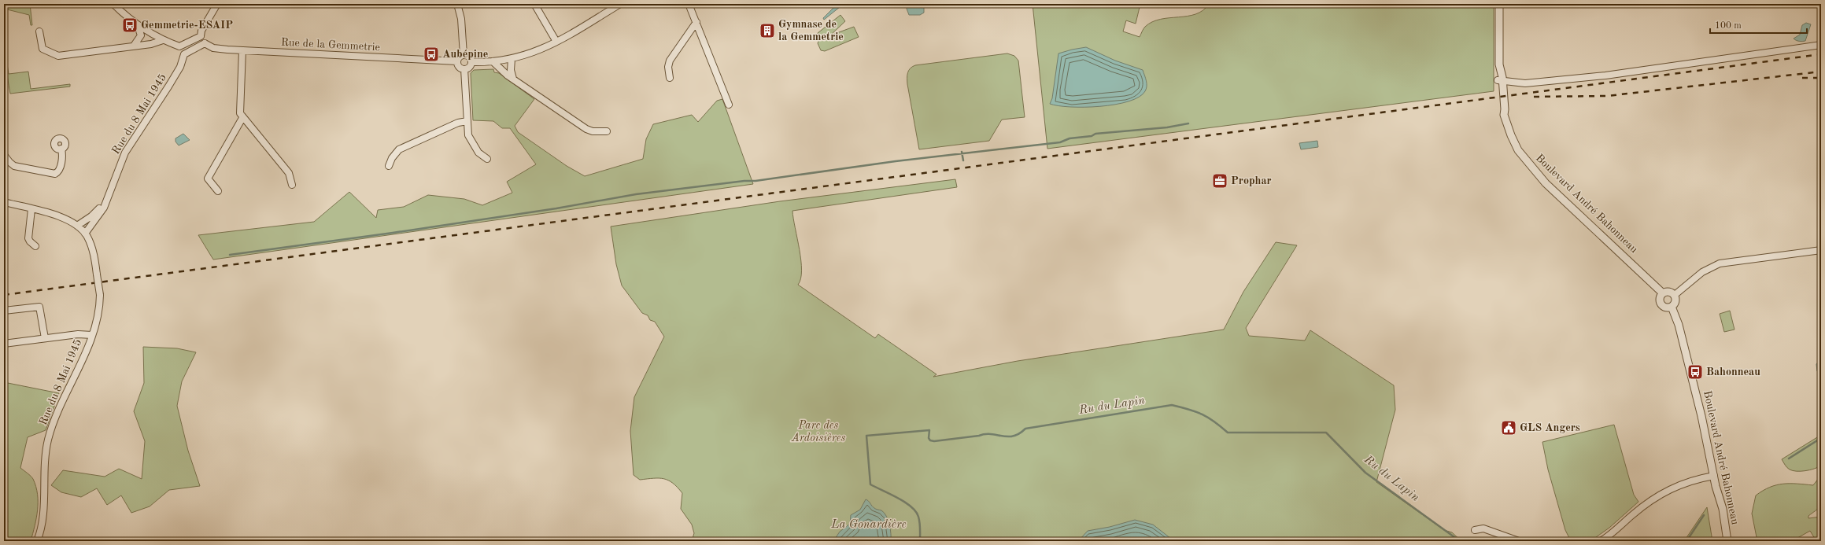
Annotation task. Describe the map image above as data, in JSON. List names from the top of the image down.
{
  "streets": {
    "street": ["Rue de la Gemmetrie", "Rue du 8 Mai 1945", "Boulevard André Bahonneau"]
  },
  "water": ["Ru du Lapin", "La Gonardière"],
  "parks": ["Parc des Ardoisières"],
  "places": {
    "bus stop": ["Gemmetrie-ESAIP", "Aubépine", "Bahonneau"],
    "building": ["Gymnase de la Gemmetrie"],
    "office": ["Prophar"],
    "public building": ["GLS Angers"]
  },
  "scale_bar": "100 m"
}
